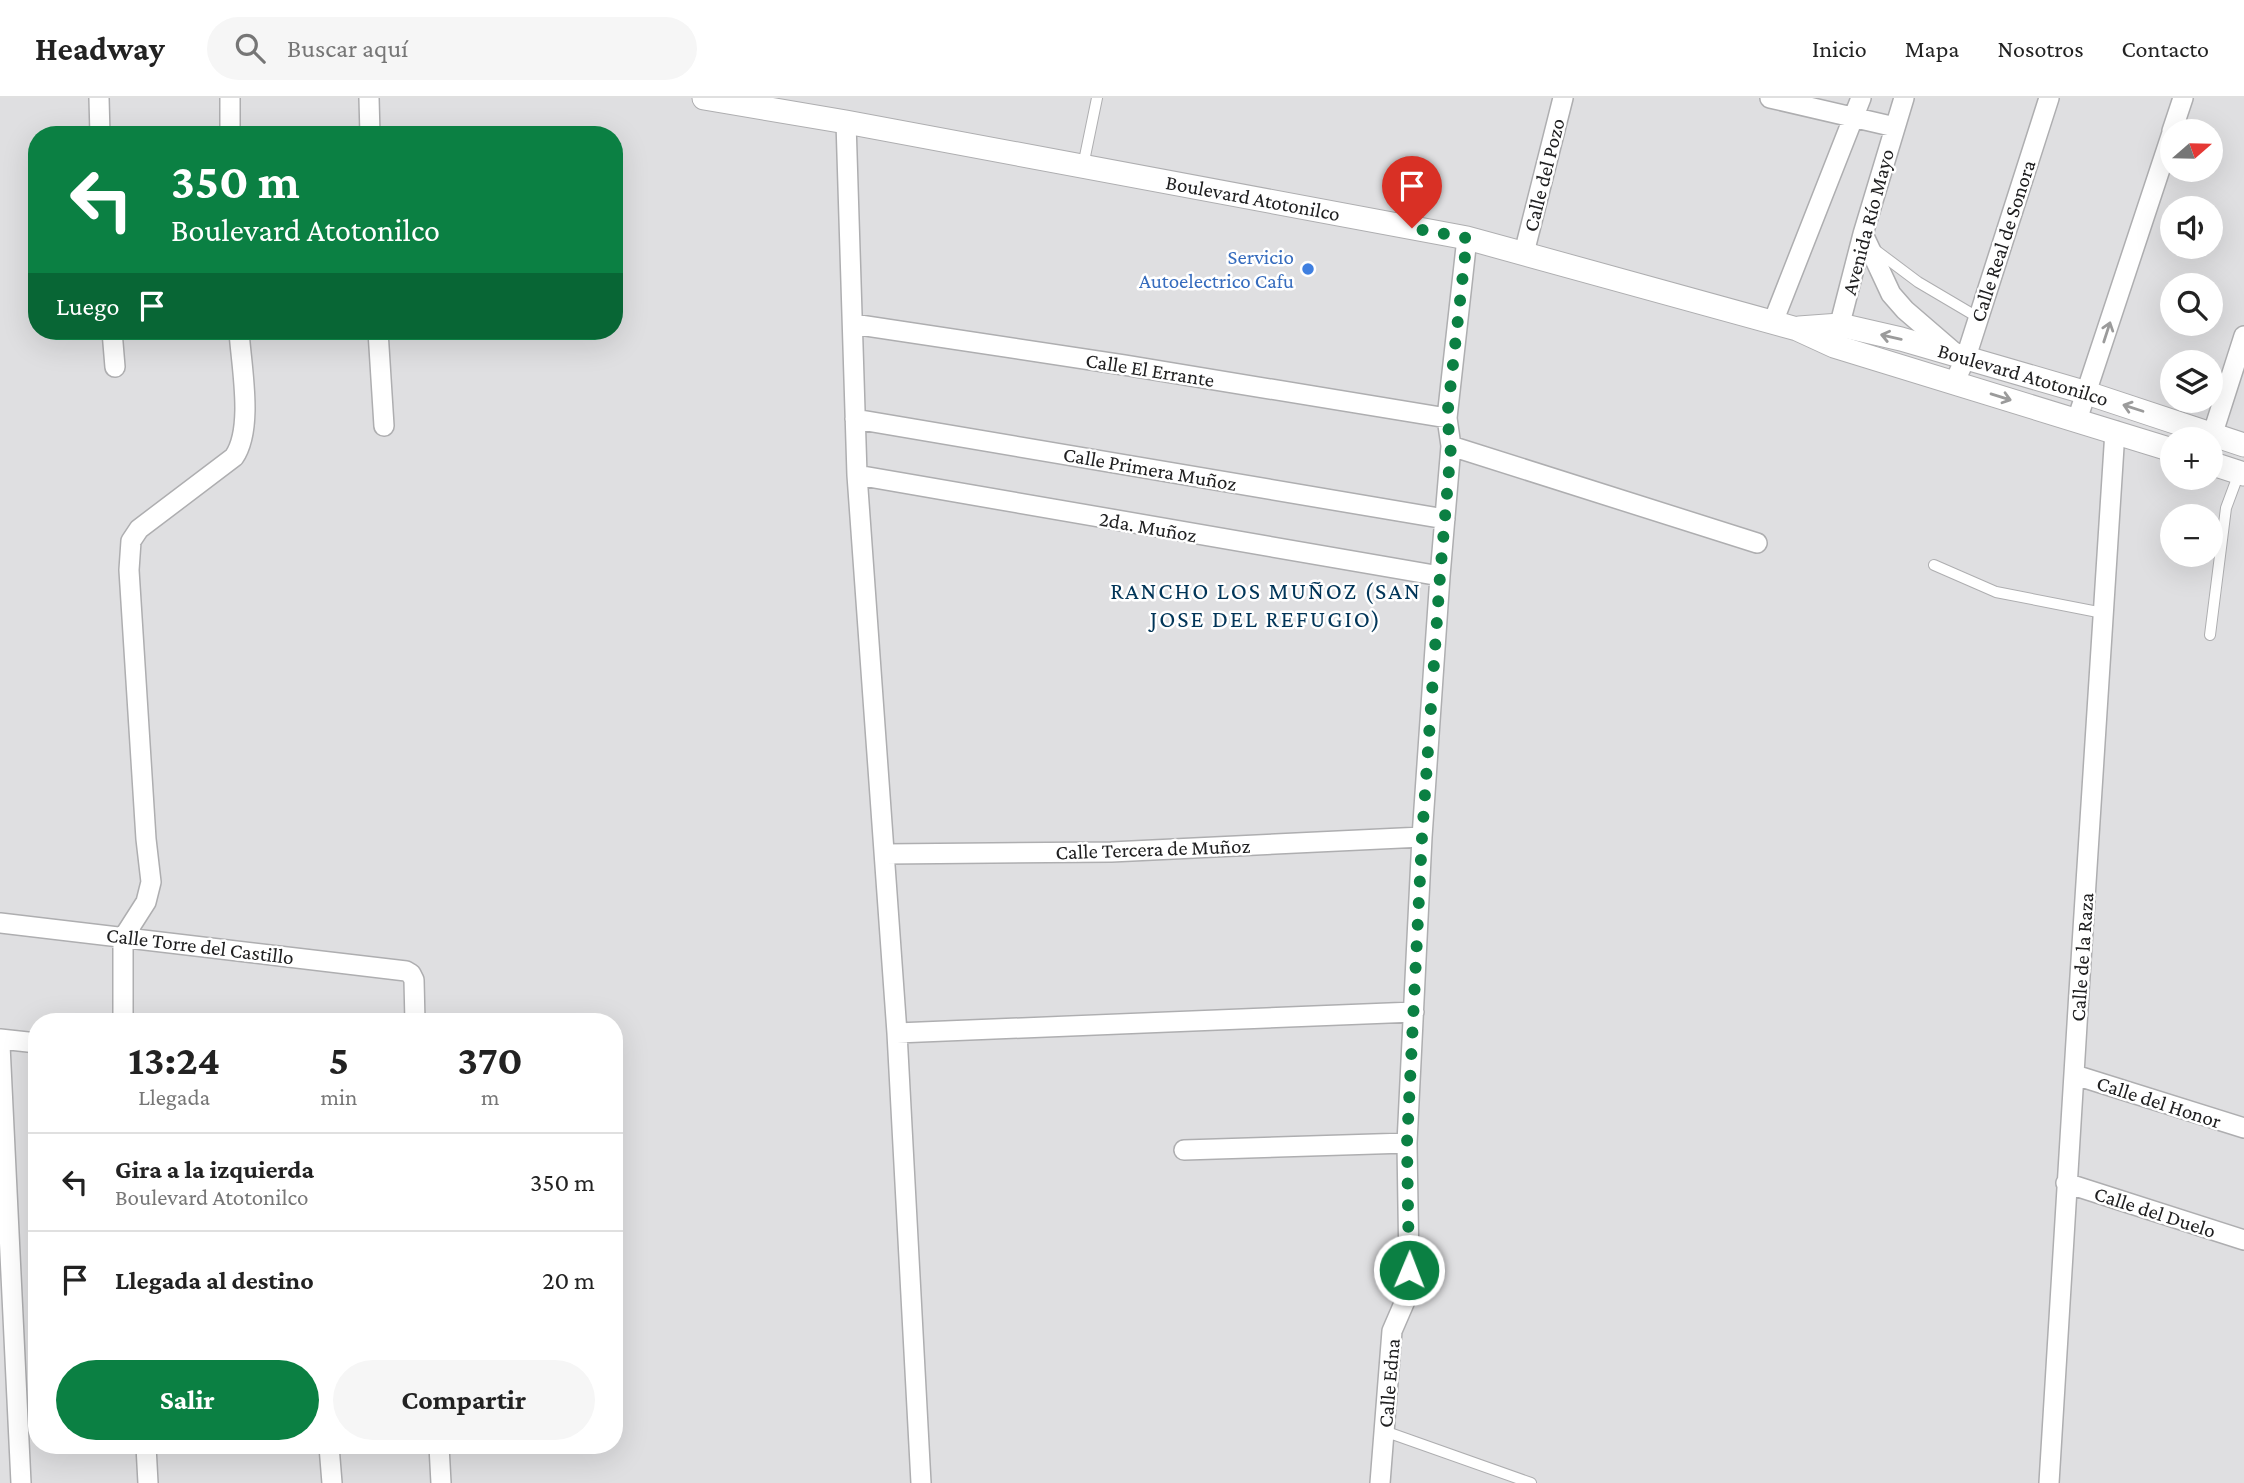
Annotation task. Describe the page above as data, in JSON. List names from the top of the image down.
{
  "streets": {
    "street": [
      "Calle del Pozo",
      "Boulevard Atotonilco",
      "Avenida Río Mayo",
      "Calle Real de Sonora",
      "Calle El Errante",
      "Calle Primera Muñoz",
      "2da. Muñoz",
      "Calle Tercera de Muñoz",
      "Calle Torre del Castillo",
      "Calle de la Raza",
      "Calle del Honor",
      "Calle del Duelo",
      "Calle Edna"
    ]
  },
  "crossings": [
    ["Calle del Pozo", "Boulevard Atotonilco"],
    ["Boulevard Atotonilco", "Avenida Río Mayo"],
    ["Boulevard Atotonilco", "Calle Real de Sonora"],
    ["Boulevard Atotonilco", "Calle de la Raza"],
    ["Boulevard Atotonilco", "Calle Edna"],
    ["Calle El Errante", "Calle Edna"],
    ["Calle Primera Muñoz", "Calle Edna"],
    ["2da. Muñoz", "Calle Edna"],
    ["Calle Tercera de Muñoz", "Calle Edna"],
    ["Calle de la Raza", "Calle del Honor"],
    ["Calle de la Raza", "Calle del Duelo"]
  ],
  "districts": ["RANCHO LOS MUÑOZ (SAN JOSE DEL REFUGIO)"],
  "places": ["Servicio Autoelectrico Cafu"],
  "north": "right",
  "page": {
    "header": "Headway",
    "search": "Buscar aquí",
    "nav": [
      "Inicio",
      "Mapa",
      "Nosotros",
      "Contacto"
    ],
    "map_buttons": ["+", "−"],
    "turn": ["350 m", "Boulevard Atotonilco"],
    "then": "Luego",
    "eta": [
      "13:24",
      "Llegada",
      "5",
      "min",
      "370",
      "m"
    ],
    "list": [
      {
        "name": "Gira a la izquierda",
        "note": "Boulevard Atotonilco",
        "value": "350 m"
      },
      {
        "name": "Llegada al destino",
        "value": "20 m"
      }
    ],
    "buttons": ["Salir", "Compartir"]
  }
}
